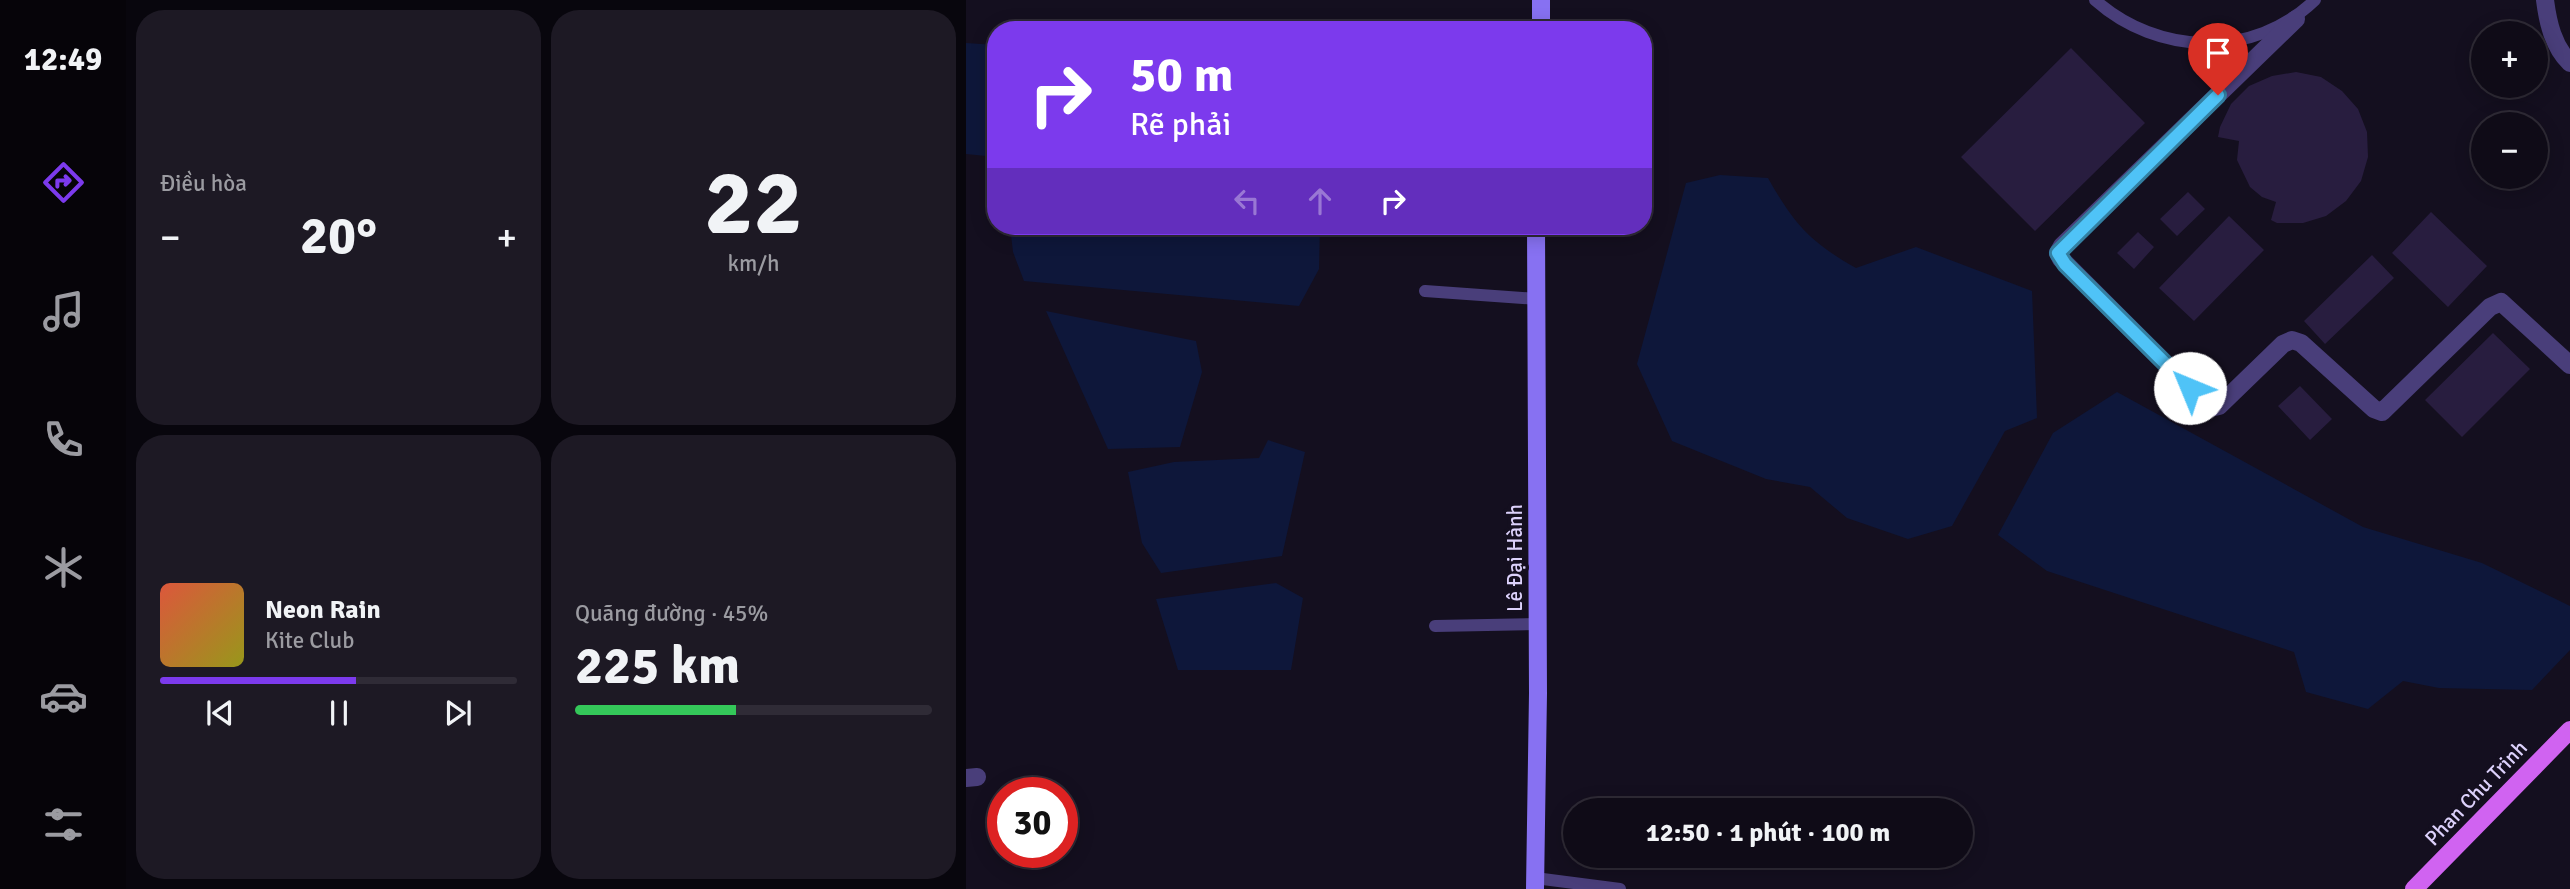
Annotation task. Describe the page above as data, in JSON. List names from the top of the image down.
{
  "streets": {
    "main road": ["Lê Đại Hành", "Phan Chu Trinh"]
  },
  "page": {
    "tabs": "12:49",
    "tile": [
      "Điều hòa",
      ["22", "km/h"],
      ["Quãng đường · 45%", "225 km"]
    ],
    "map_buttons": ["+", "−"],
    "turn": ["50 m", "Rẽ phải"],
    "heat": ["−", "20°", "+"],
    "song": ["Neon Rain", "Kite Club"],
    "limit": "30",
    "trip": "12:50 · 1 phút · 100 m"
  }
}
